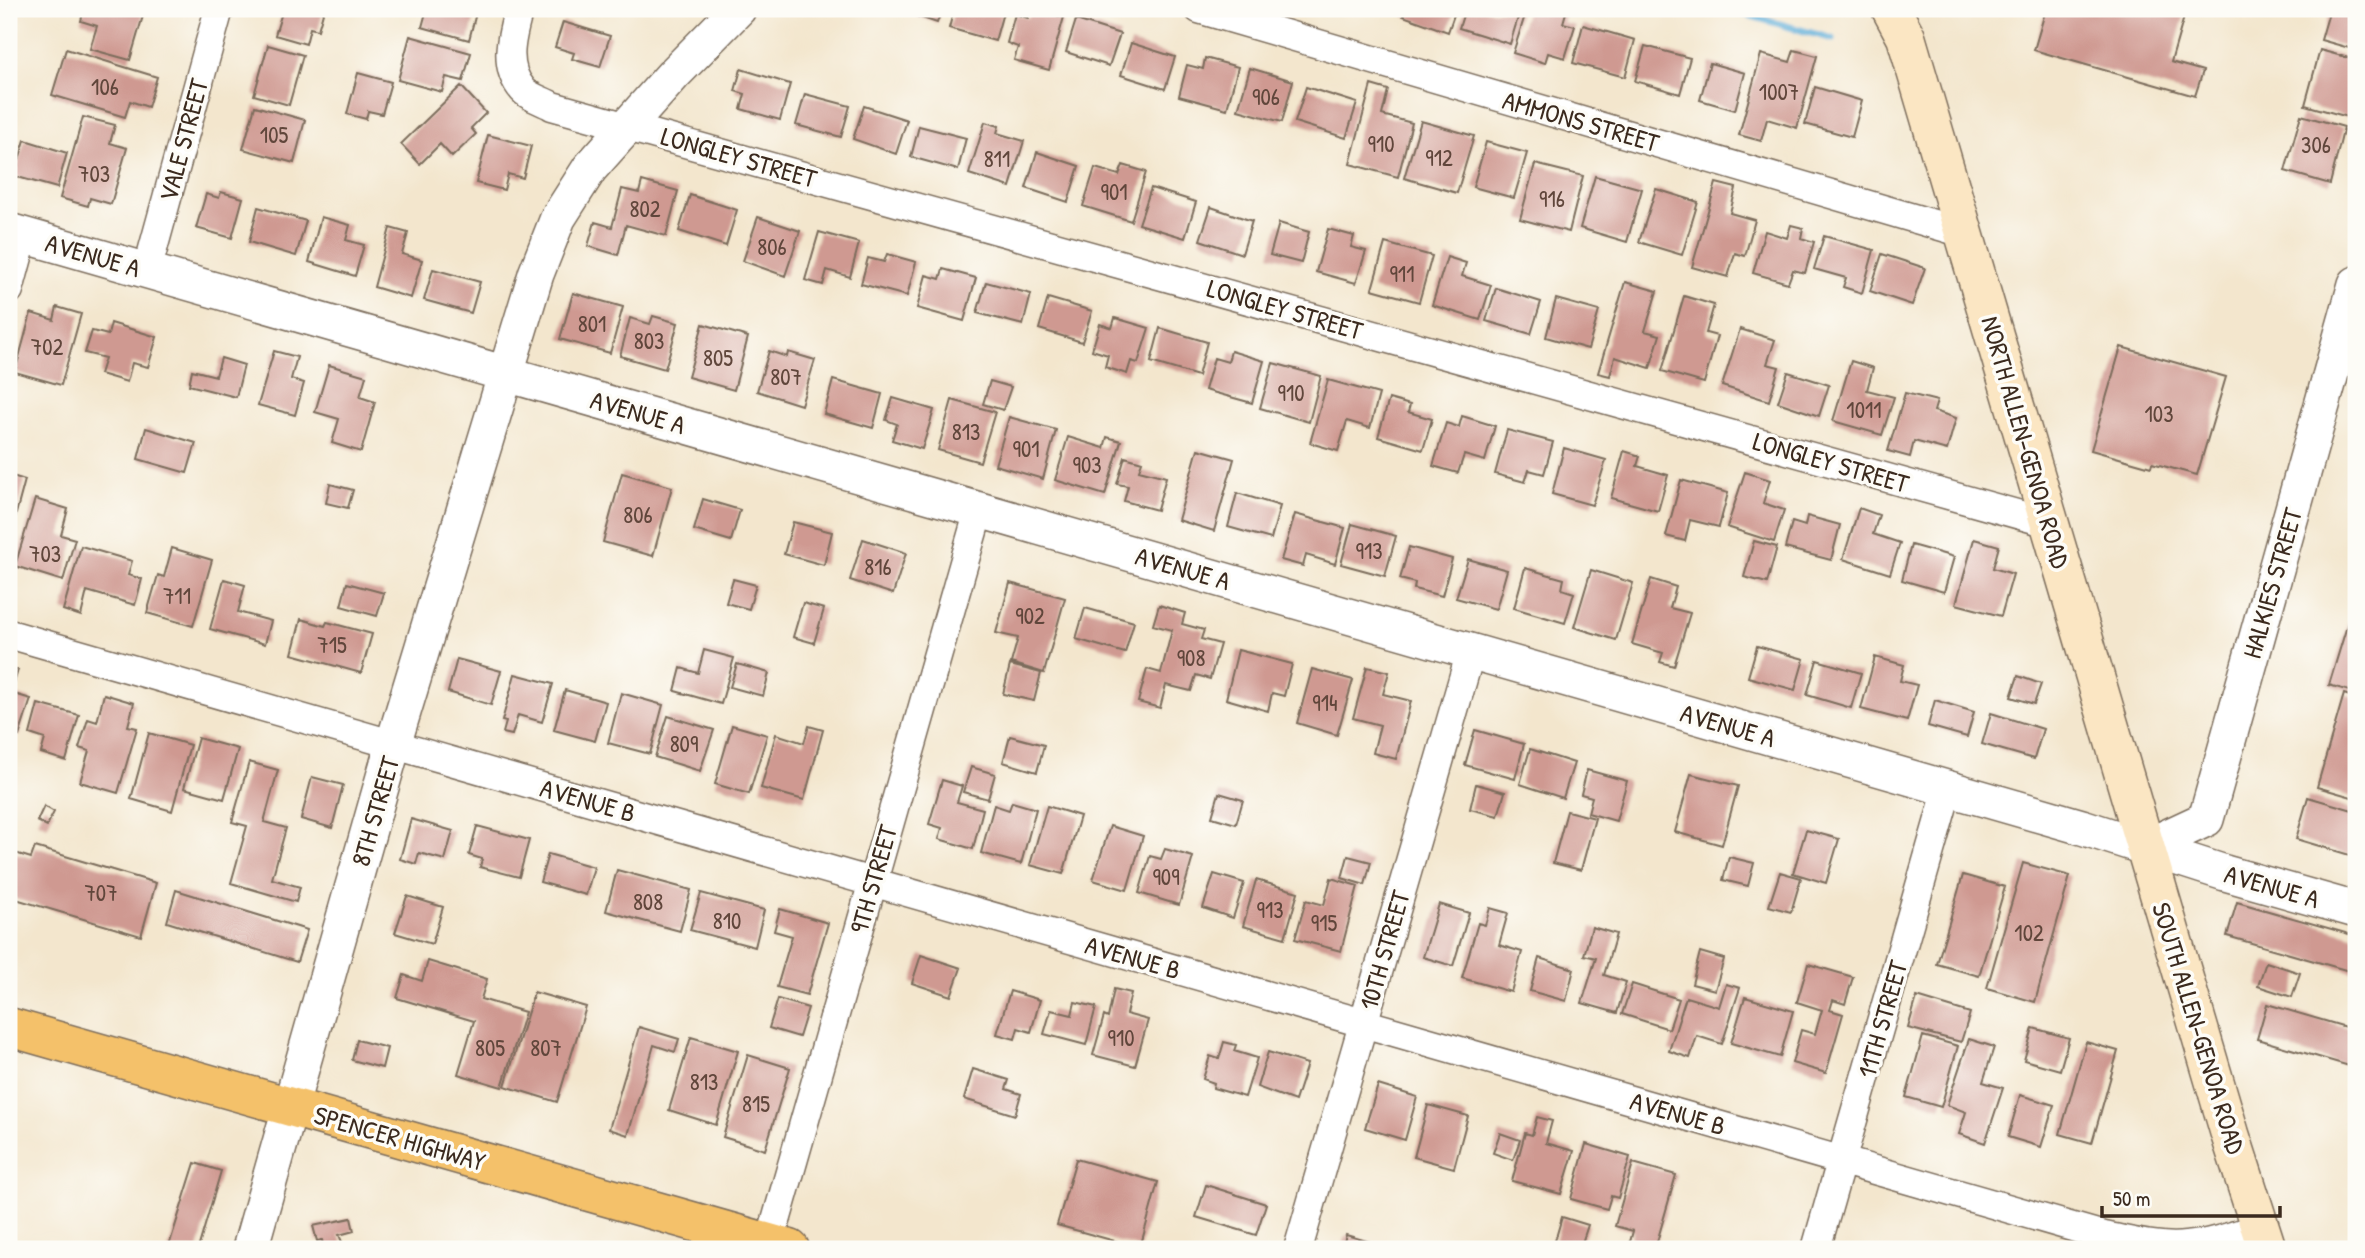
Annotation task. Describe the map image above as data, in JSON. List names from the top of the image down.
{
  "streets": {
    "main road": ["NORTH ALLEN-GENOA ROAD", "SOUTH ALLEN-GENOA ROAD", "SPENCER HIGHWAY"],
    "street": [
      "AMMONS STREET",
      "VALE STREET",
      "LONGLEY STREET",
      "AVENUE A",
      "HALKIES STREET",
      "AVENUE B",
      "8TH STREET",
      "9TH STREET",
      "10TH STREET",
      "11TH STREET"
    ]
  },
  "crossings": [
    ["AMMONS STREET", "NORTH ALLEN-GENOA ROAD"],
    ["VALE STREET", "AVENUE A"],
    ["LONGLEY STREET", "NORTH ALLEN-GENOA ROAD"],
    ["LONGLEY STREET", "8TH STREET"],
    ["AVENUE A", "NORTH ALLEN-GENOA ROAD"],
    ["AVENUE A", "HALKIES STREET"],
    ["AVENUE A", "8TH STREET"],
    ["AVENUE A", "9TH STREET"],
    ["AVENUE A", "10TH STREET"],
    ["AVENUE A", "11TH STREET"],
    ["AVENUE A", "SOUTH ALLEN-GENOA ROAD"],
    ["NORTH ALLEN-GENOA ROAD", "HALKIES STREET"],
    ["NORTH ALLEN-GENOA ROAD", "SOUTH ALLEN-GENOA ROAD"],
    ["HALKIES STREET", "SOUTH ALLEN-GENOA ROAD"],
    ["AVENUE B", "8TH STREET"],
    ["AVENUE B", "9TH STREET"],
    ["AVENUE B", "10TH STREET"],
    ["AVENUE B", "11TH STREET"],
    ["AVENUE B", "SOUTH ALLEN-GENOA ROAD"],
    ["8TH STREET", "SPENCER HIGHWAY"],
    ["9TH STREET", "SPENCER HIGHWAY"]
  ],
  "house_numbers": [
    "106",
    "1007",
    "906",
    "105",
    "910",
    "306",
    "912",
    "811",
    "703",
    "901",
    "916",
    "802",
    "806",
    "911",
    "801",
    "803",
    "702",
    "805",
    "807",
    "910",
    "1011",
    "103",
    "813",
    "901",
    "903",
    "806",
    "913",
    "703",
    "816",
    "711",
    "902",
    "715",
    "908",
    "914",
    "809",
    "909",
    "707",
    "808",
    "913",
    "810",
    "915",
    "102",
    "910",
    "805",
    "807",
    "813",
    "815"
  ],
  "scale_bar": "50 m"
}
